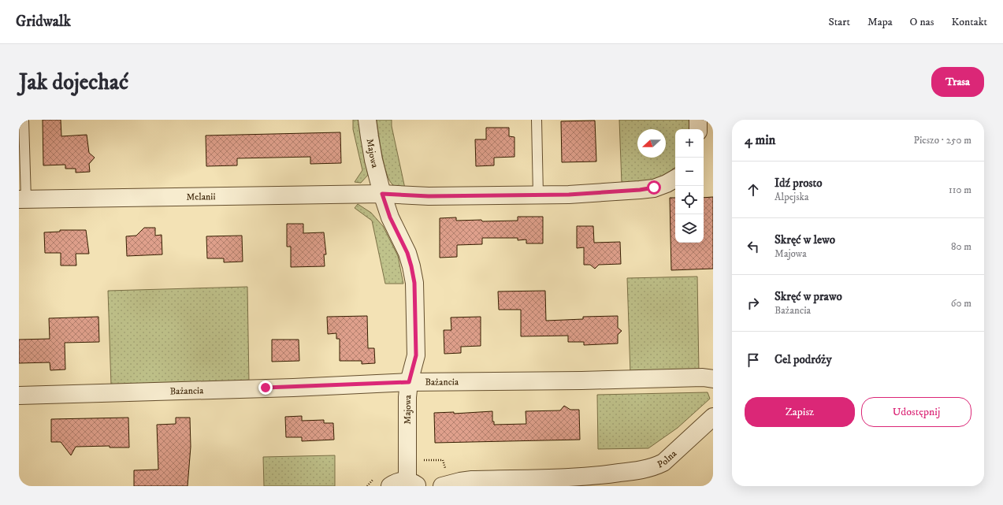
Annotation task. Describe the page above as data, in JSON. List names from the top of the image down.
{
  "streets": {
    "street": [
      "Majowa",
      "Melanii",
      "Bażancia",
      "Polna"
    ]
  },
  "crossings": [
    ["Majowa", "Melanii"],
    ["Majowa", "Bażancia"]
  ],
  "north": "left",
  "page": {
    "header": "Gridwalk",
    "nav": [
      "Start",
      "Mapa",
      "O nas",
      "Kontakt"
    ],
    "buttons": [
      "Trasa",
      ["Zapisz", "Udostępnij"]
    ],
    "title": "Jak dojechać",
    "heading": ["4 min", "Pieszo · 250 m"],
    "map_buttons": ["+", "−"],
    "list": [
      ["Idź prosto", "Alpejska", "110 m"],
      ["Skręć w lewo", "Majowa", "80 m"],
      ["Skręć w prawo", "Bażancia", "60 m"],
      "Cel podróży"
    ]
  }
}
